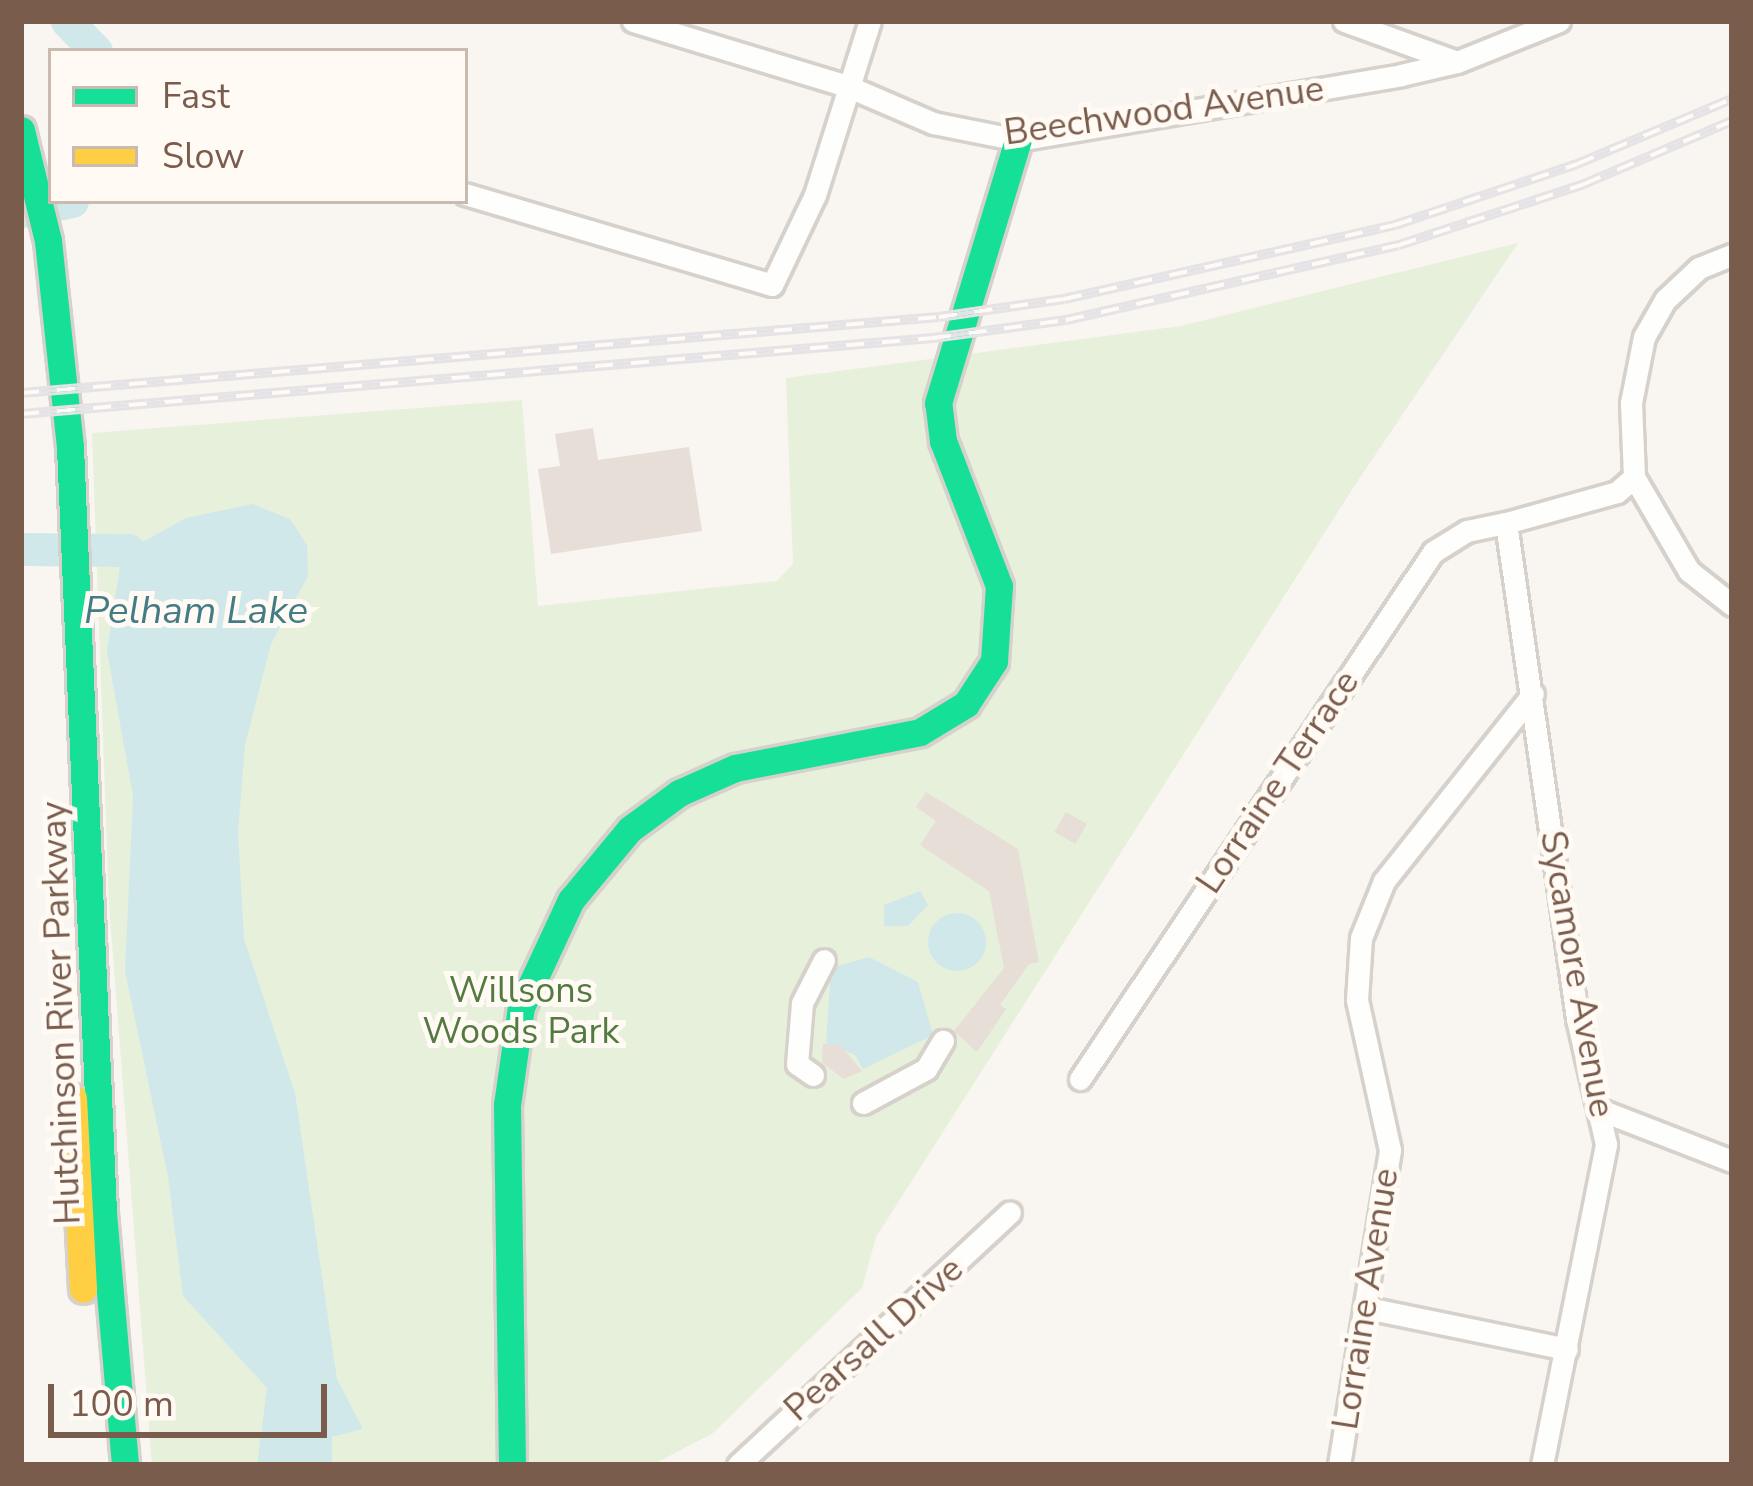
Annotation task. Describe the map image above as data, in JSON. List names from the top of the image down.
{
  "streets": {
    "main road": ["Hutchinson River Parkway"],
    "street": [
      "Beechwood Avenue",
      "Lorraine Terrace",
      "Sycamore Avenue",
      "Lorraine Avenue",
      "Pearsall Drive"
    ]
  },
  "crossings": [
    ["Sycamore Avenue", "Lorraine Avenue"]
  ],
  "water": ["Pelham Lake"],
  "parks": ["Willsons Woods Park"],
  "legend": ["Fast", "Slow"],
  "scale_bar": "100 m"
}
